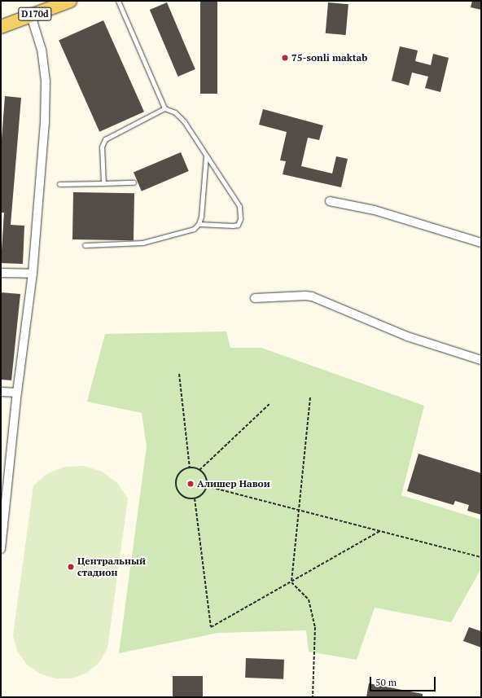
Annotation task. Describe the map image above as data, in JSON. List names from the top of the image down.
{
  "streets": {
    "main road": ["D170d"]
  },
  "places": ["75-sonli maktab", "Алишер Навои", "Центральный стадион"],
  "scale_bar": "50 m"
}
